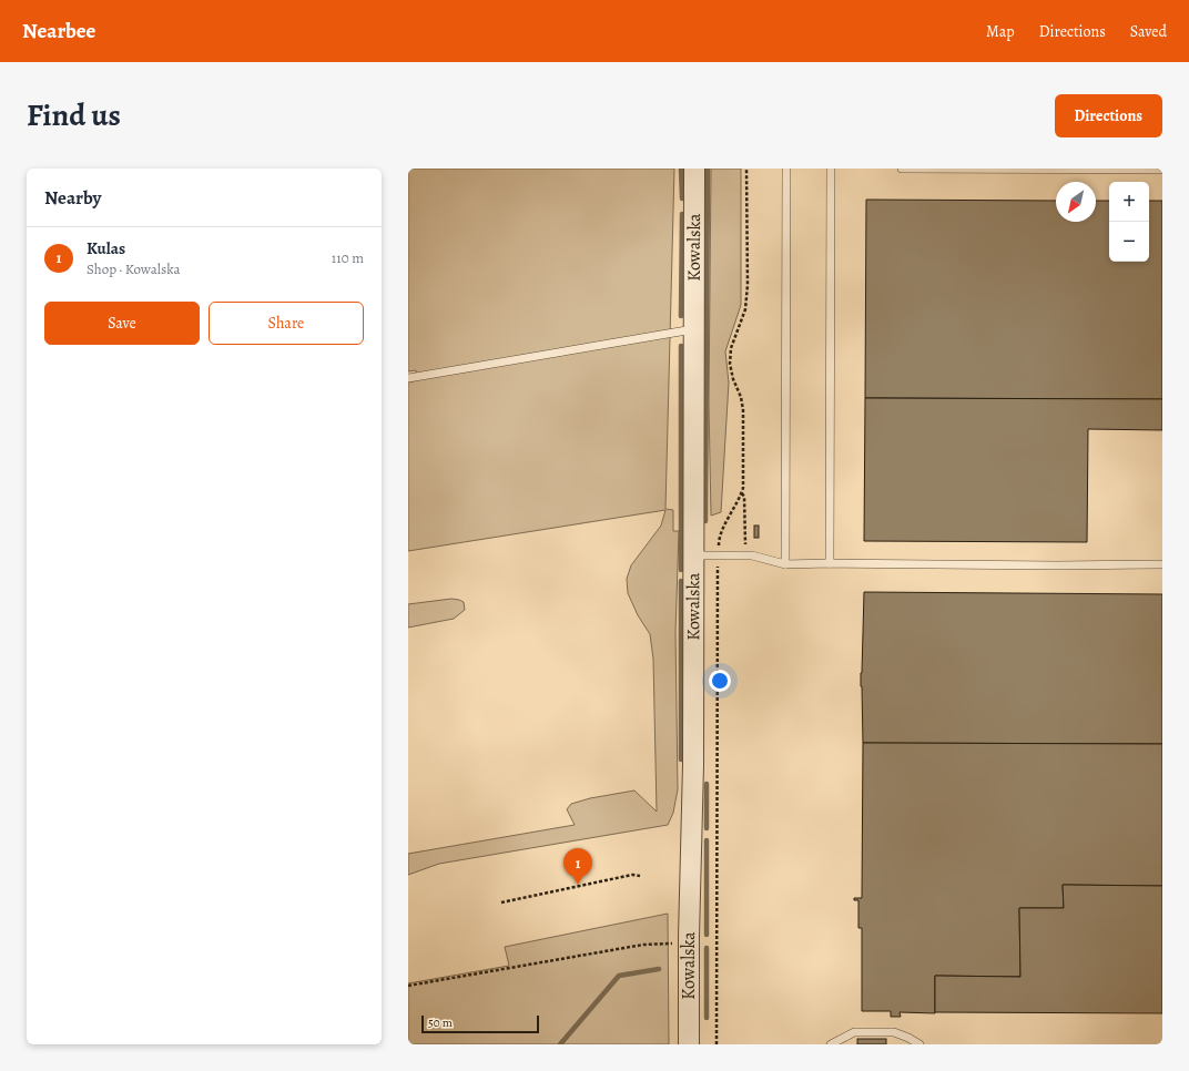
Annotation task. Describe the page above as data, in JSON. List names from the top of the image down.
{
  "streets": {
    "street": ["Kowalska"]
  },
  "scale_bar": "50 m",
  "north": "bottom left",
  "page": {
    "header": "Nearbee",
    "nav": ["Map", "Directions", "Saved"],
    "title": "Find us",
    "buttons": [
      "Directions",
      ["Save", "Share"]
    ],
    "heading": "Nearby",
    "map_buttons": ["+", "−"],
    "list": [
      {
        "mark": "1",
        "name": "Kulas",
        "note": "Shop · Kowalska",
        "value": "110 m"
      }
    ],
    "pins": "1",
    "scale": "50 m"
  }
}
